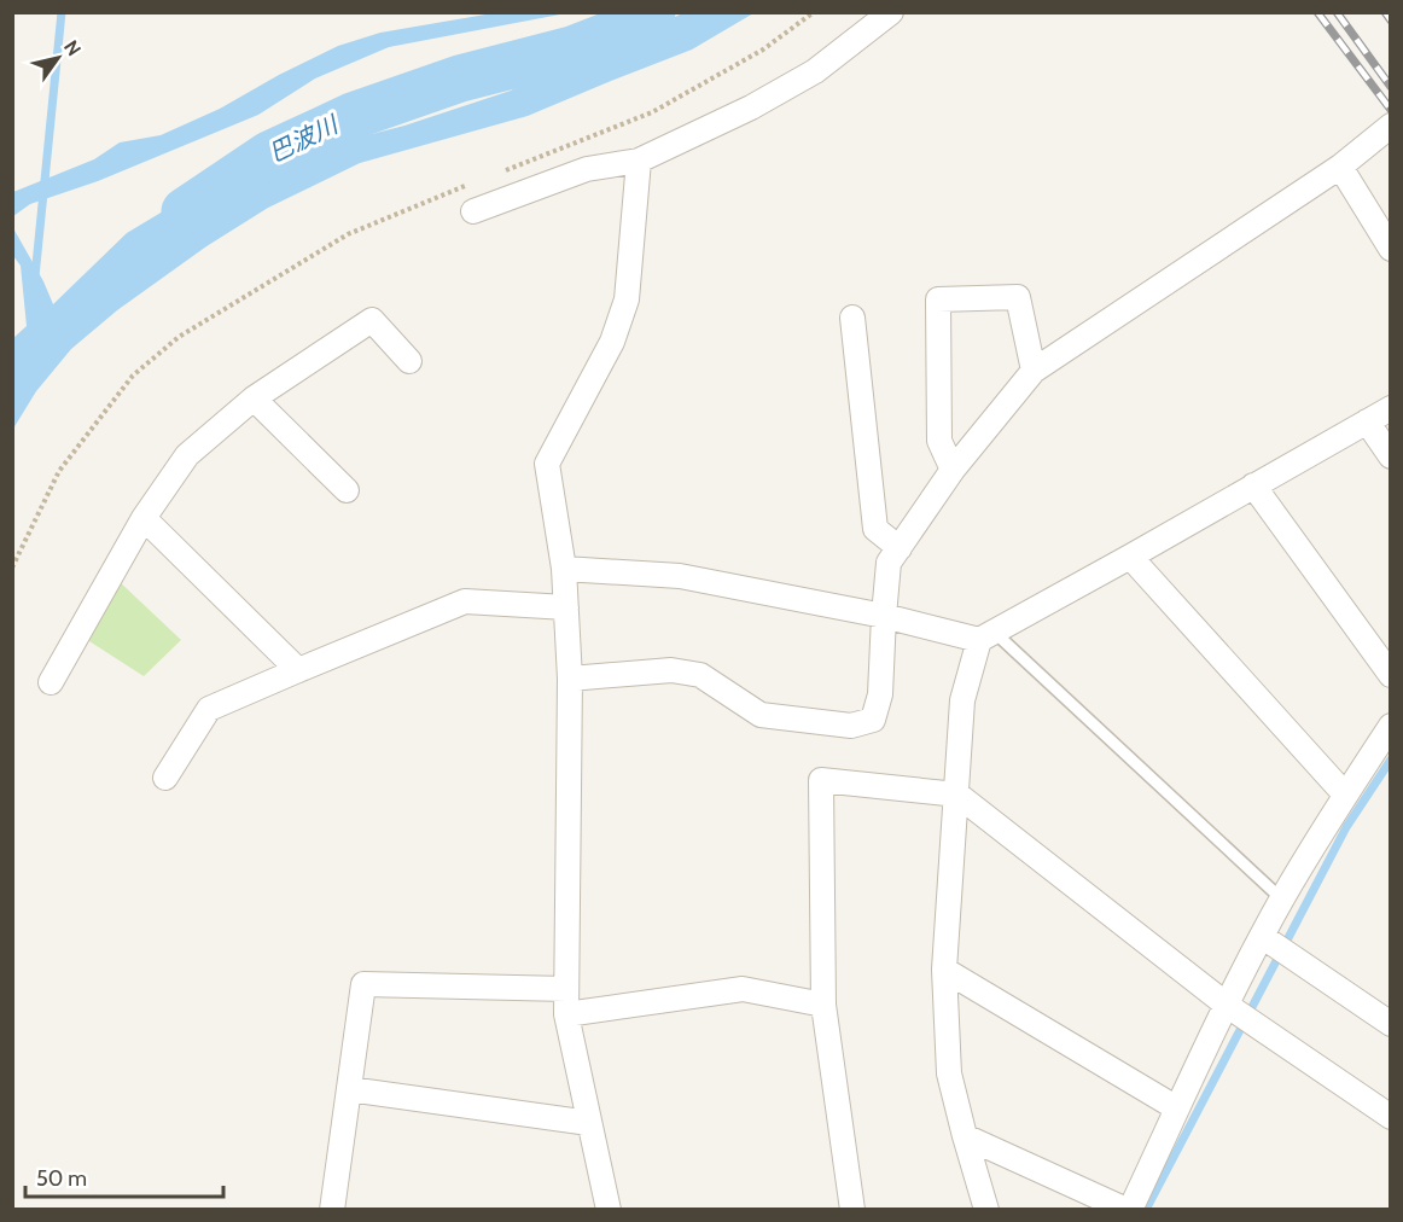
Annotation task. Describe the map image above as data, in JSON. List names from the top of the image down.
{
  "water": ["巴波川"],
  "scale_bar": "50 m",
  "north": "top right"
}
